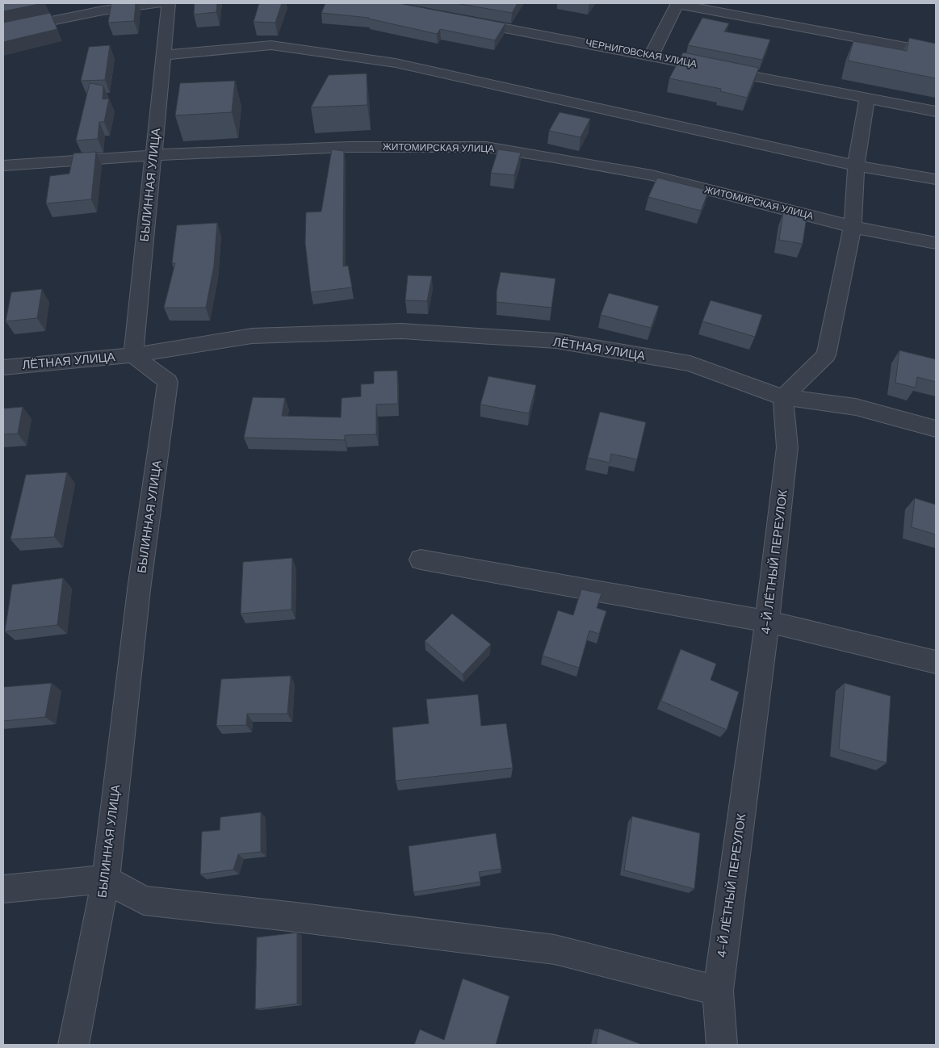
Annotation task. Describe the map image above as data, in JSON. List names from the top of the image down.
{
  "streets": {
    "street": [
      "ЧЕРНИГОВСКАЯ УЛИЦА",
      "ЖИТОМИРСКАЯ УЛИЦА",
      "БЫЛИННАЯ УЛИЦА",
      "ЛЁТНАЯ УЛИЦА",
      "4-Й ЛЁТНЫЙ ПЕРЕУЛОК"
    ]
  },
  "crossings": [
    ["ЖИТОМИРСКАЯ УЛИЦА", "БЫЛИННАЯ УЛИЦА"],
    ["БЫЛИННАЯ УЛИЦА", "ЛЁТНАЯ УЛИЦА"],
    ["ЛЁТНАЯ УЛИЦА", "4-Й ЛЁТНЫЙ ПЕРЕУЛОК"]
  ]
}
